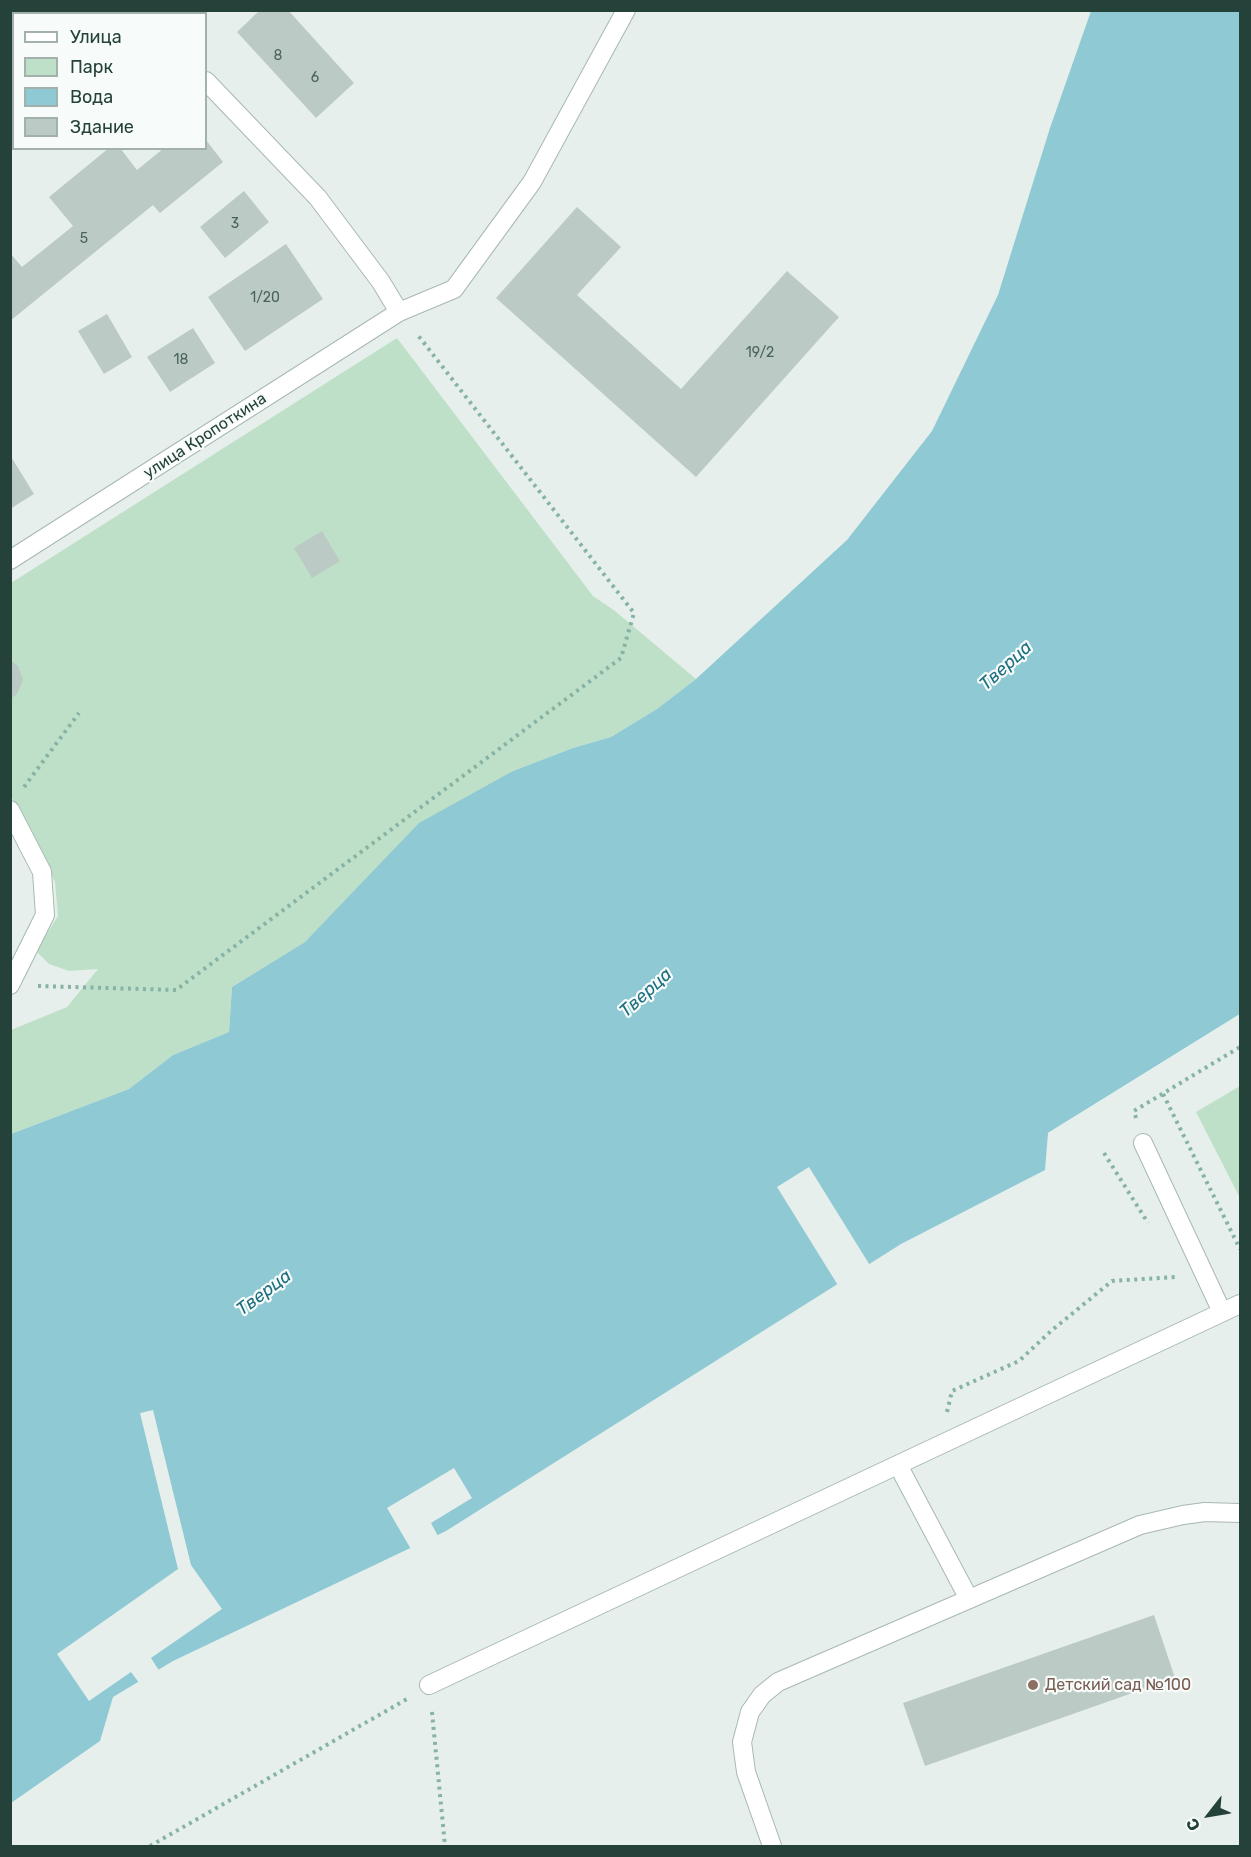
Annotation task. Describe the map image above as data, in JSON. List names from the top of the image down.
{
  "streets": {
    "street": ["улица Кропоткина"]
  },
  "water": ["Тверца"],
  "places": ["Детский сад №100"],
  "house_numbers": [
    "8",
    "6",
    "3",
    "5",
    "1/20",
    "19/2",
    "18"
  ],
  "legend": [
    "Улица",
    "Парк",
    "Вода",
    "Здание"
  ],
  "north": "bottom left"
}
